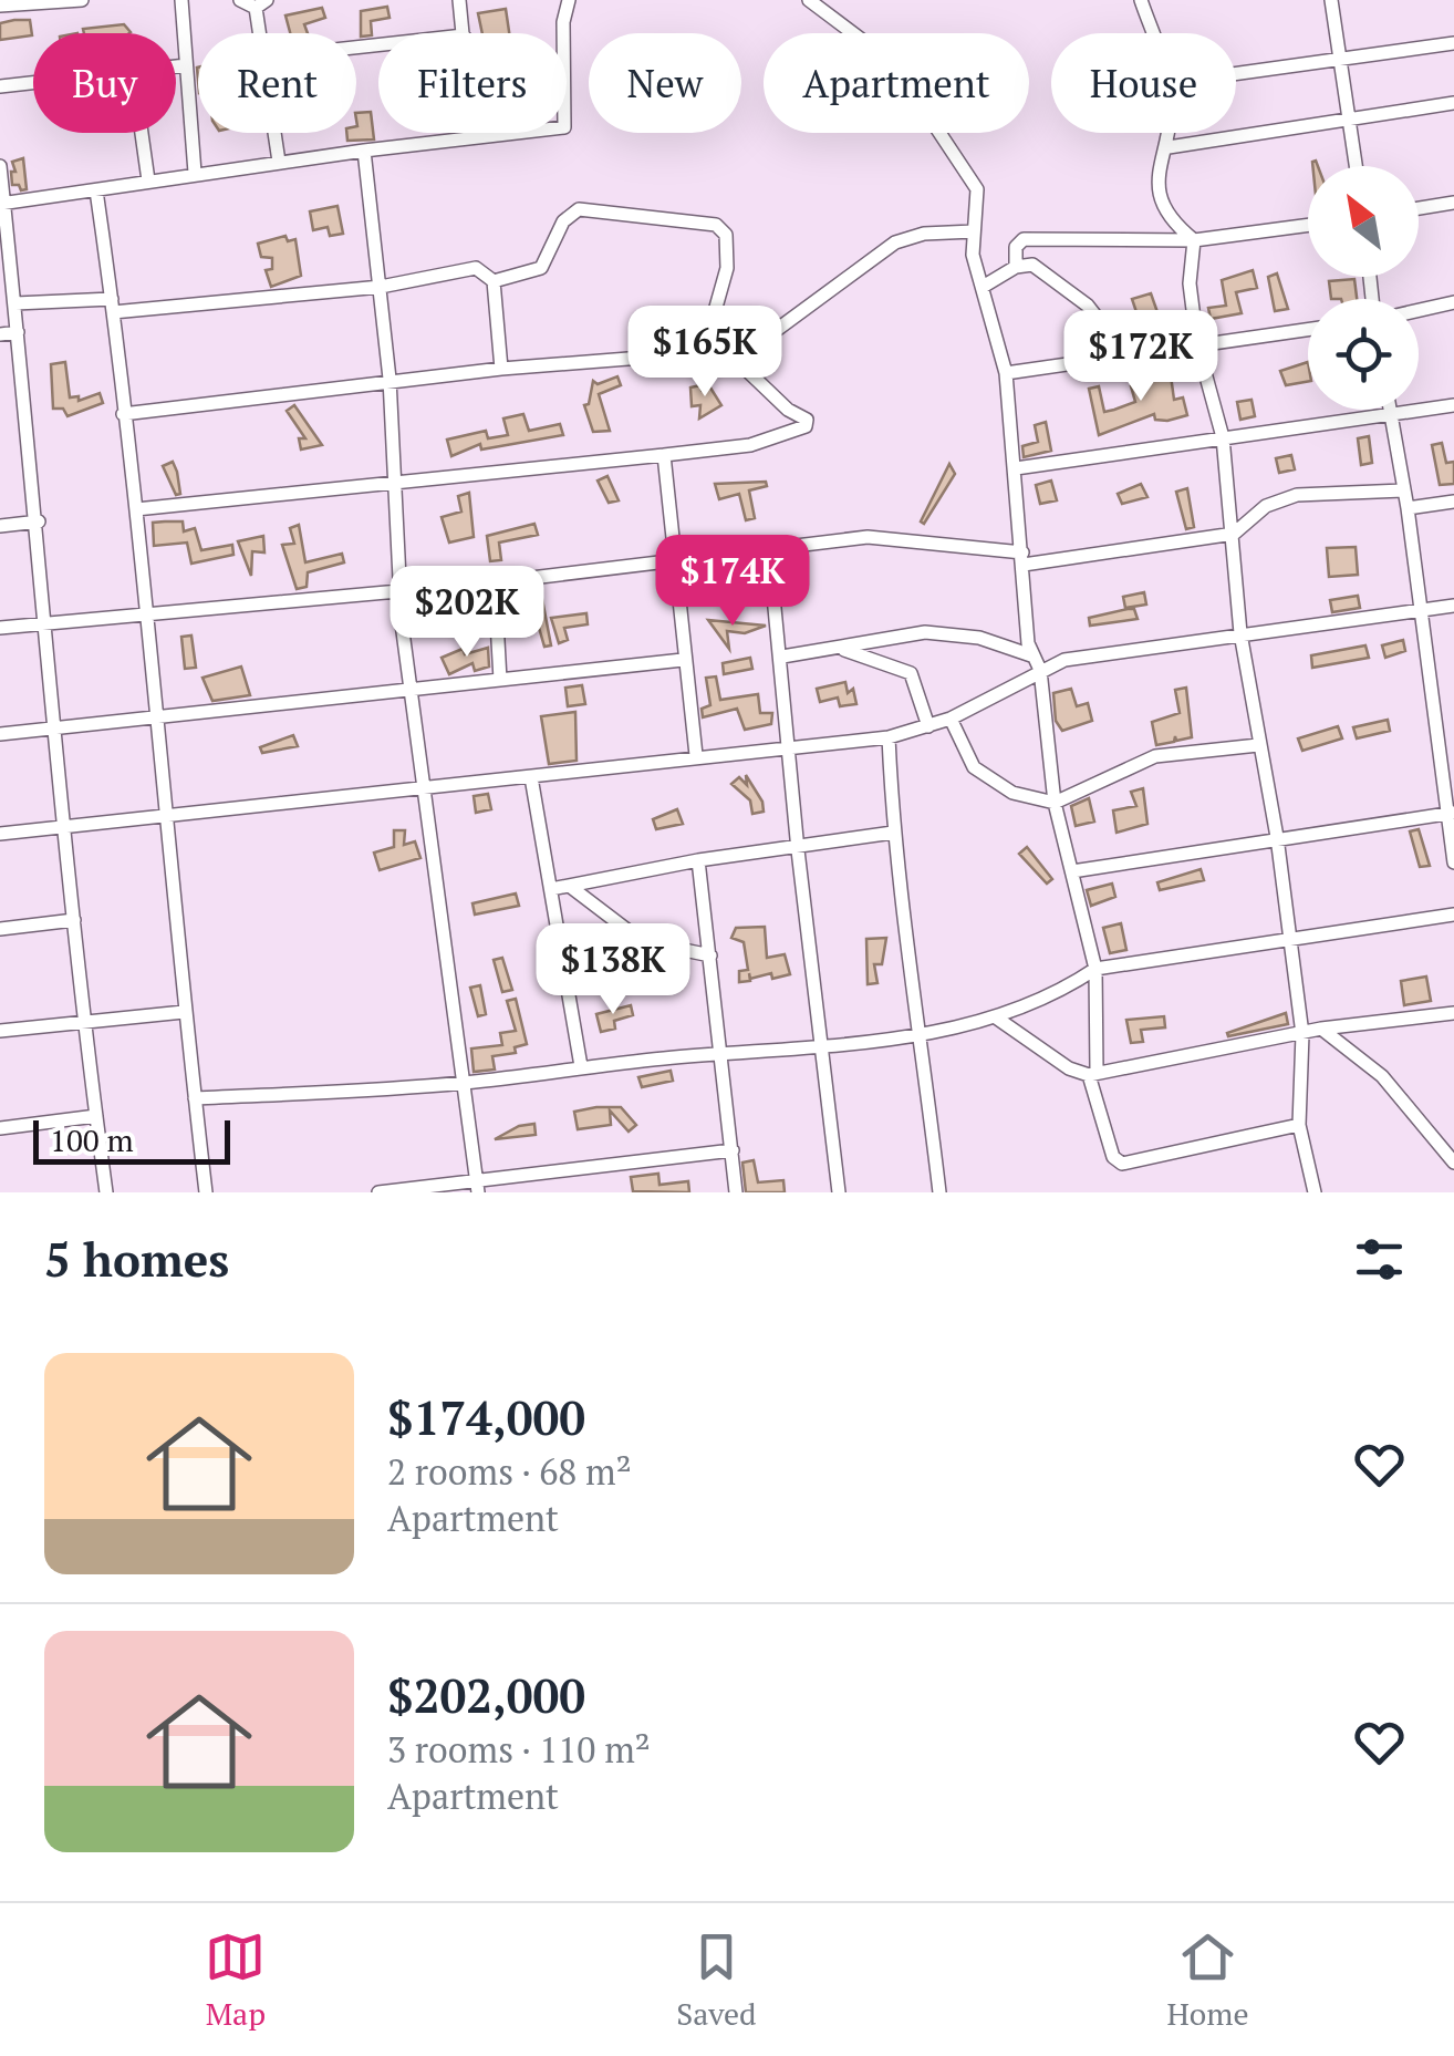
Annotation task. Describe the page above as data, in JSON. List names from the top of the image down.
{
  "scale_bar": "100 m",
  "north": "top left",
  "page": {
    "chip": [
      "Buy",
      "Rent",
      "Filters",
      "New",
      "Apartment",
      "House"
    ],
    "price": [
      "$165K",
      "$172K",
      "$174K",
      "$202K",
      "$138K"
    ],
    "scale": "100 m",
    "heading": "5 homes",
    "list": [
      {
        "name": "$174,000",
        "note": "2 rooms · 68 m² · Apartment"
      },
      {
        "name": "$202,000",
        "note": "3 rooms · 110 m² · Apartment"
      }
    ],
    "tabs": ["Map", "Saved", "Home"]
  }
}
